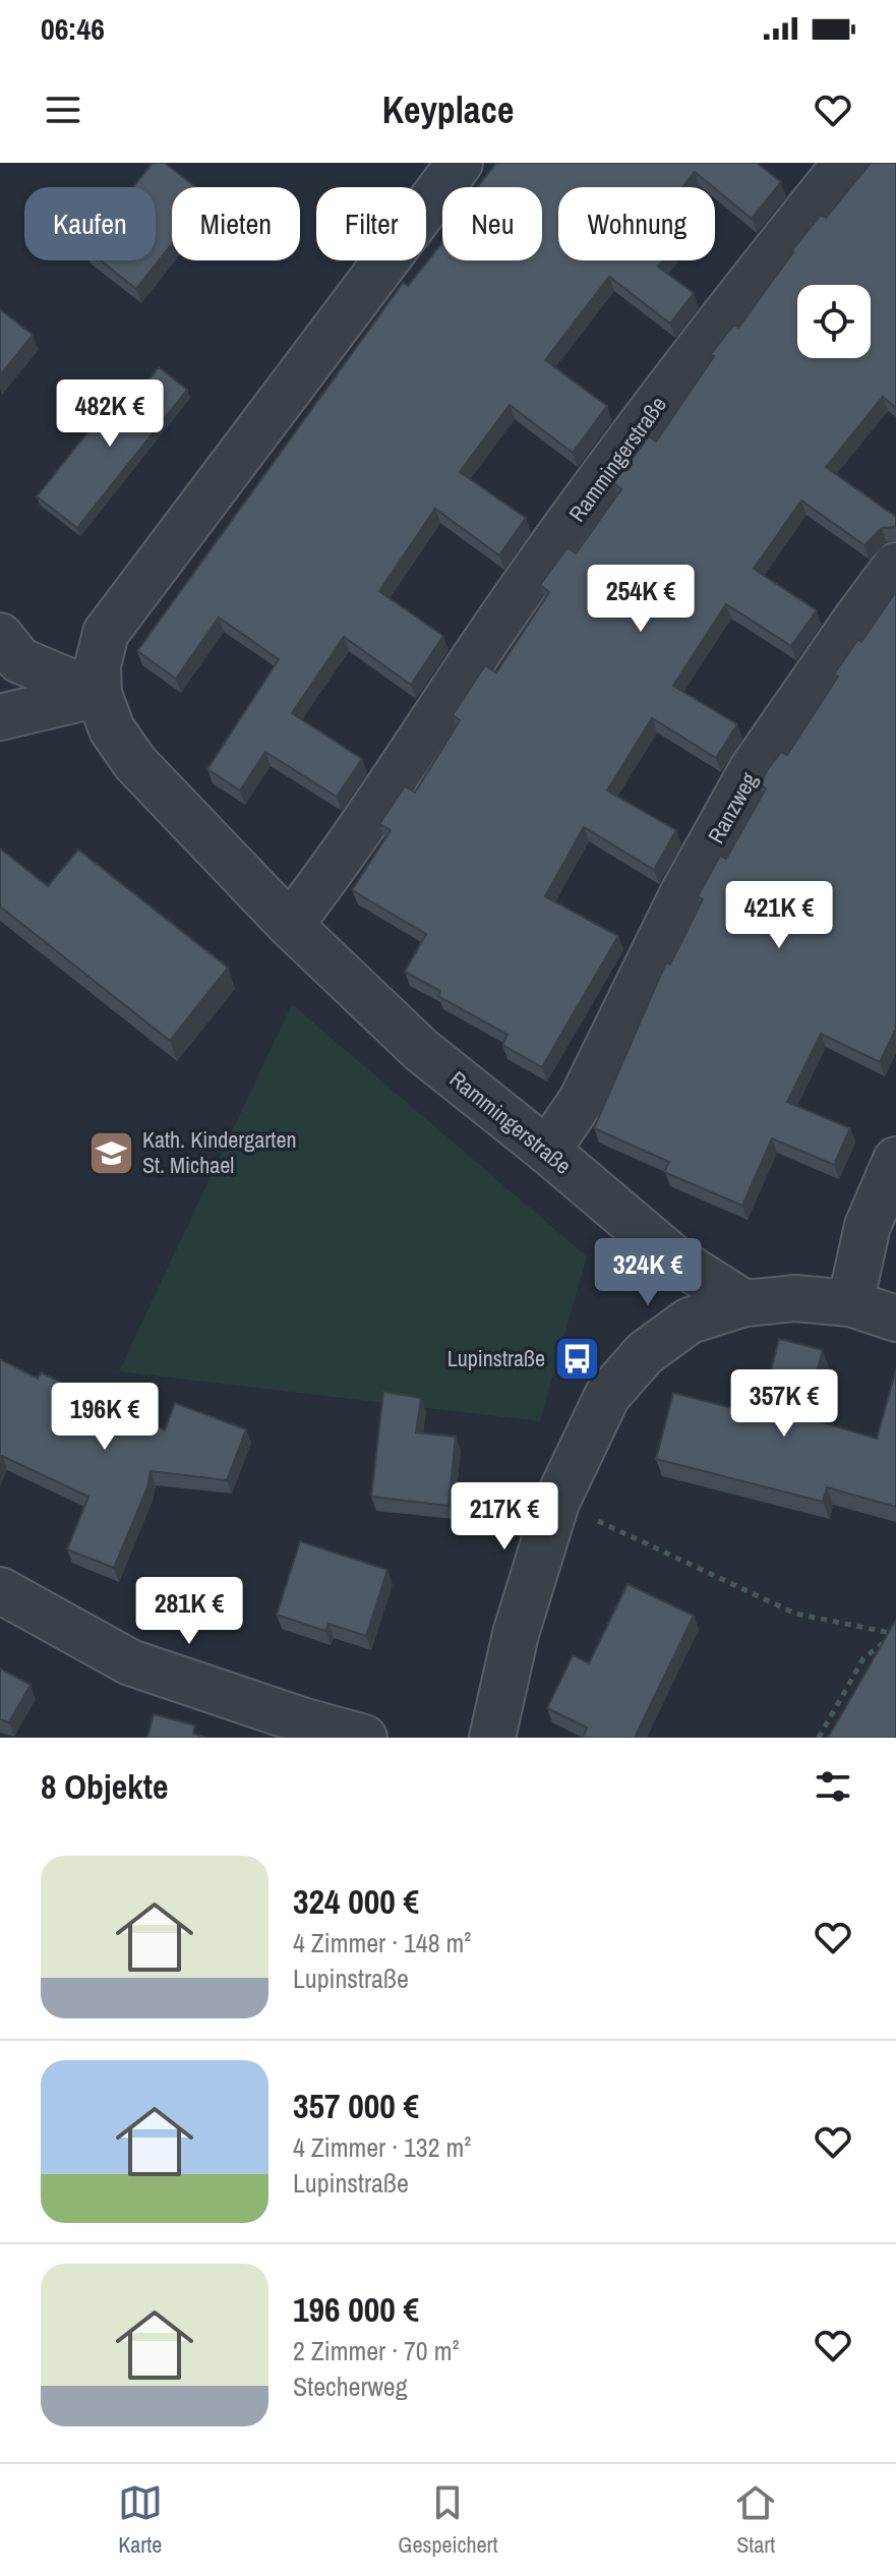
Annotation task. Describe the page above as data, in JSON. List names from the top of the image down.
{
  "streets": {
    "street": ["Rammingerstraße", "Ranzweg"]
  },
  "crossings": [
    ["Rammingerstraße", "Ranzweg"]
  ],
  "places": {
    "school or university": ["Kath. Kindergarten St. Michael"],
    "bus stop": ["Lupinstraße"]
  },
  "page": {
    "status": "06:46",
    "header": "Keyplace",
    "chip": [
      "Kaufen",
      "Mieten",
      "Filter",
      "Neu",
      "Wohnung"
    ],
    "price": [
      "482K €",
      "254K €",
      "421K €",
      "324K €",
      "357K €",
      "196K €",
      "217K €",
      "281K €"
    ],
    "heading": "8 Objekte",
    "list": [
      {
        "name": "324 000 €",
        "note": "4 Zimmer · 148 m² · Lupinstraße"
      },
      {
        "name": "357 000 €",
        "note": "4 Zimmer · 132 m² · Lupinstraße"
      },
      {
        "name": "196 000 €",
        "note": "2 Zimmer · 70 m² · Stecherweg"
      }
    ],
    "tabs": ["Karte", "Gespeichert", "Start"]
  }
}
